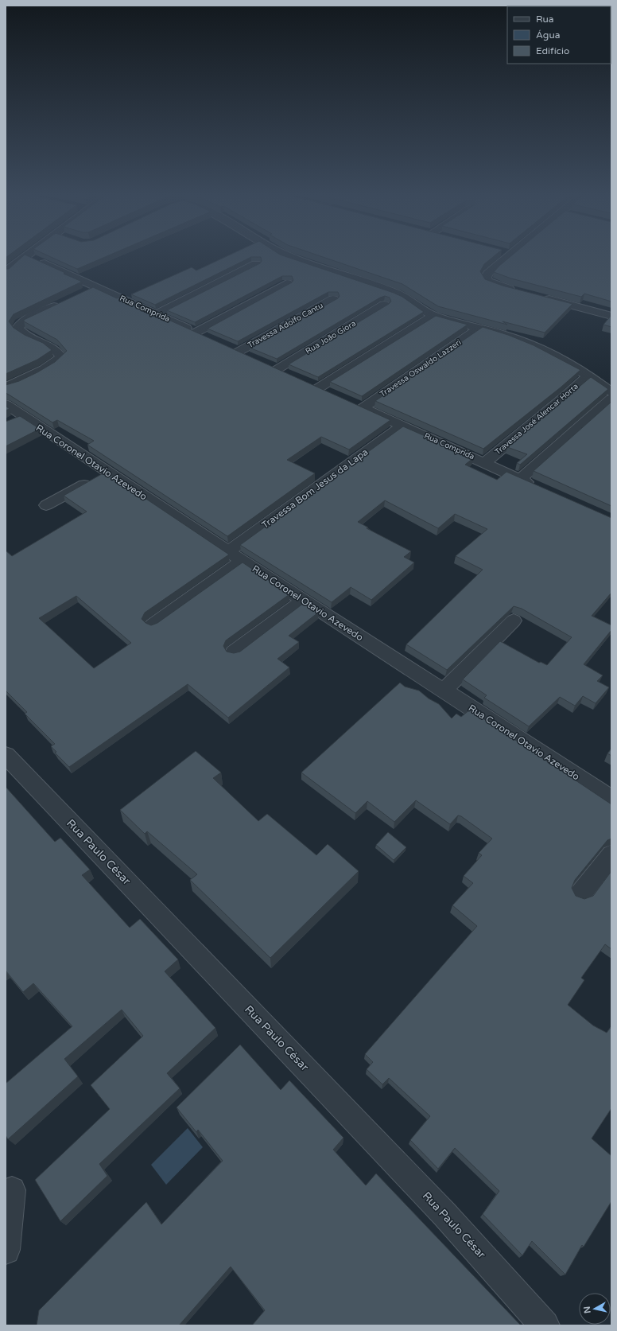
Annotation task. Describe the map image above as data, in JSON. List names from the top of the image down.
{
  "streets": {
    "street": [
      "Rua Comprida",
      "Travessa Adolfo Cantu",
      "Rua João Giora",
      "Travessa Oswaldo Lazzeri",
      "Travessa José Alencar Horta",
      "Rua Coronel Otavio Azevedo",
      "Travessa Bom Jesus da Lapa",
      "Rua Paulo César"
    ]
  },
  "crossings": [
    ["Rua Comprida", "Travessa Oswaldo Lazzeri"],
    ["Rua Comprida", "Travessa José Alencar Horta"],
    ["Rua Comprida", "Travessa Bom Jesus da Lapa"],
    ["Rua Coronel Otavio Azevedo", "Travessa Bom Jesus da Lapa"]
  ],
  "legend": ["Rua", "Água", "Edifício"],
  "north": "left"
}
